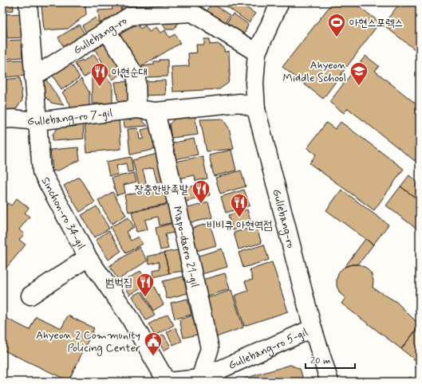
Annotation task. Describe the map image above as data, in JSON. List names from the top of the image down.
{
  "streets": {
    "street": [
      "Gullebang-ro",
      "Gullebang-ro 7-gil",
      "Sinchon-ro 34-gil",
      "Mapo-daero 21-gil",
      "Gullebang-ro 5-gil"
    ]
  },
  "crossings": [
    ["Gullebang-ro", "Gullebang-ro 7-gil"],
    ["Gullebang-ro", "Sinchon-ro 34-gil"],
    ["Gullebang-ro", "Gullebang-ro 5-gil"],
    ["Gullebang-ro 7-gil", "Sinchon-ro 34-gil"],
    ["Gullebang-ro 7-gil", "Mapo-daero 21-gil"],
    ["Sinchon-ro 34-gil", "Gullebang-ro 5-gil"],
    ["Mapo-daero 21-gil", "Gullebang-ro 5-gil"]
  ],
  "places": {
    "sports": ["아현스포렉스"],
    "school or university": ["Ahyeon Middle School"],
    "restaurant": [
      "아현순대",
      "장충한방족발",
      "비비큐 아현역점",
      "범벅집"
    ],
    "public building": ["Ahyeon 2 Community Policing Center"]
  },
  "scale_bar": "20 m"
}
